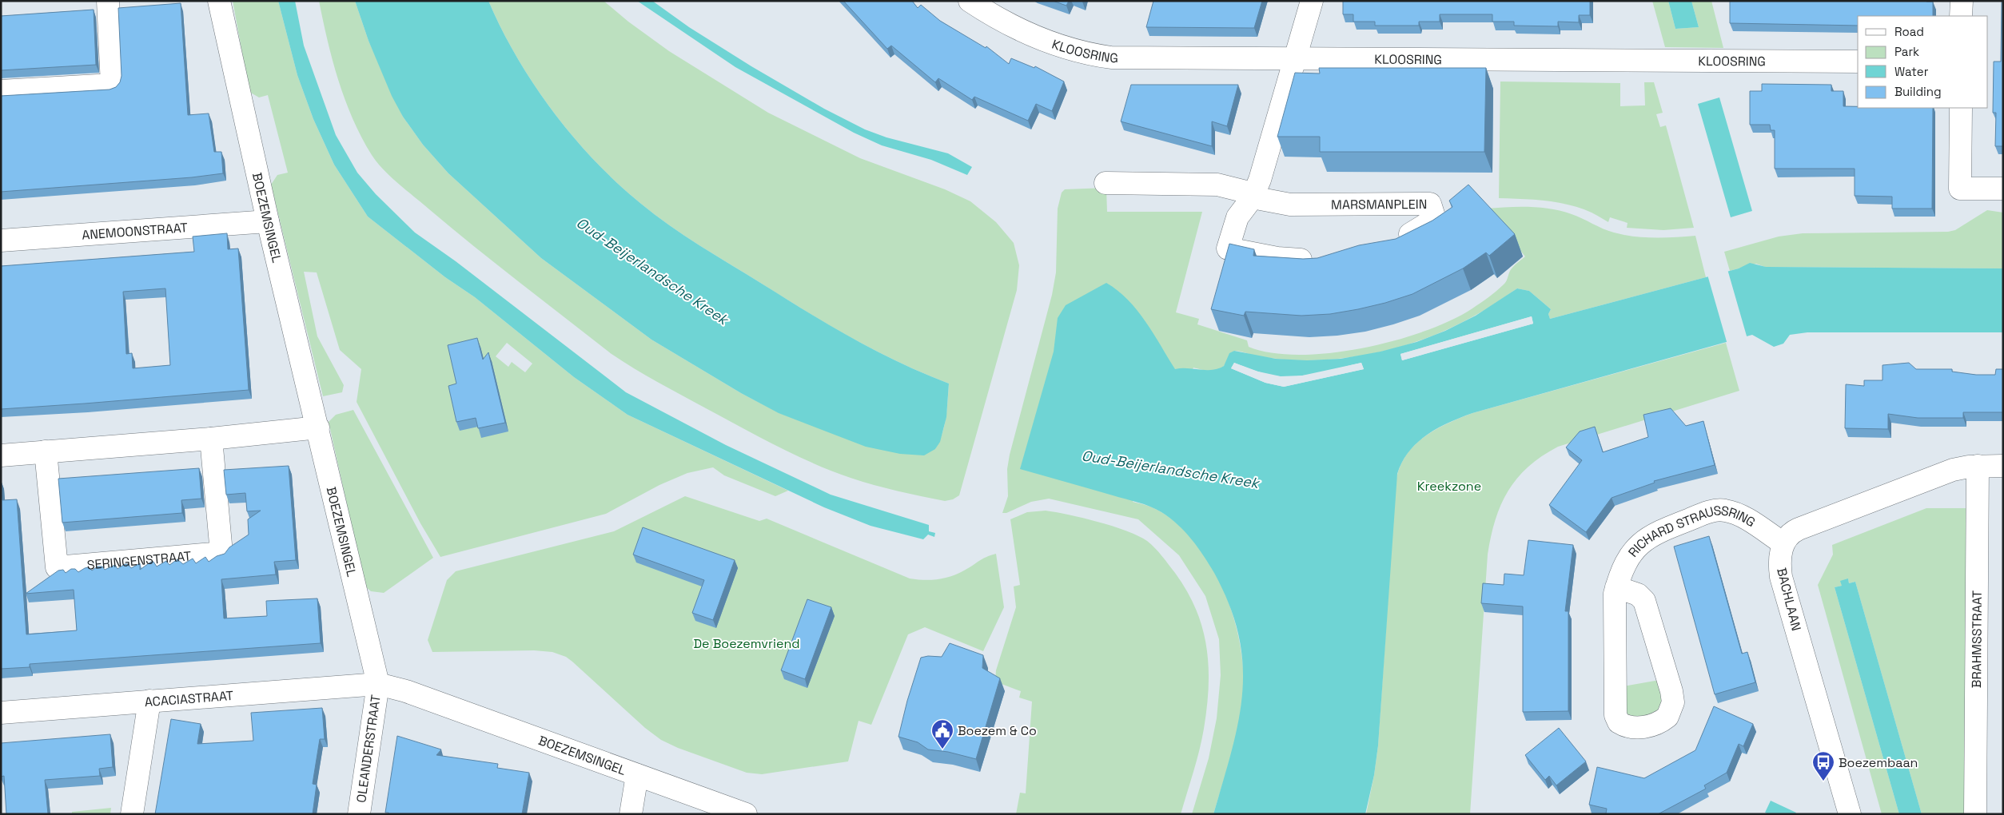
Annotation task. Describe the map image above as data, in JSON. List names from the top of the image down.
{
  "streets": {
    "street": [
      "KLOOSRING",
      "MARSMANPLEIN",
      "BOEZEMSINGEL",
      "ANEMOONSTRAAT",
      "RICHARD STRAUSSRING",
      "SERINGENSTRAAT",
      "BACHLAAN",
      "BRAHMSSTRAAT",
      "ACACIASTRAAT",
      "OLEANDERSTRAAT"
    ]
  },
  "crossings": [
    ["BOEZEMSINGEL", "ANEMOONSTRAAT"],
    ["BOEZEMSINGEL", "ACACIASTRAAT"],
    ["BOEZEMSINGEL", "OLEANDERSTRAAT"],
    ["RICHARD STRAUSSRING", "BACHLAAN"],
    ["ACACIASTRAAT", "OLEANDERSTRAAT"]
  ],
  "water": ["Oud-Beijerlandsche Kreek"],
  "parks": ["Kreekzone", "De Boezemvriend"],
  "places": {
    "public building": ["Boezem & Co"],
    "bus stop": ["Boezembaan"]
  },
  "legend": [
    "Road",
    "Park",
    "Water",
    "Building"
  ]
}
